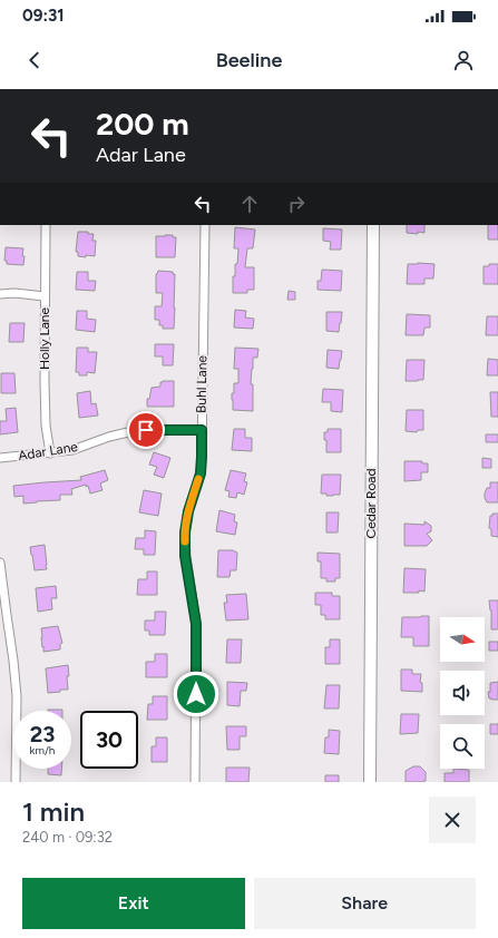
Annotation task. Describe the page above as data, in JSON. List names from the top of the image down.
{
  "streets": {
    "street": [
      "Holly Lane",
      "Buhl Lane",
      "Adar Lane",
      "Cedar Road"
    ]
  },
  "crossings": [
    ["Holly Lane", "Adar Lane"],
    ["Buhl Lane", "Adar Lane"]
  ],
  "north": "right",
  "page": {
    "status": "09:31",
    "header": "Beeline",
    "turn": ["200 m", "Adar Lane"],
    "speed": "23 km/h",
    "limit": "30",
    "heading": ["1 min", "240 m · 09:32"],
    "buttons": ["Exit", "Share"]
  }
}
